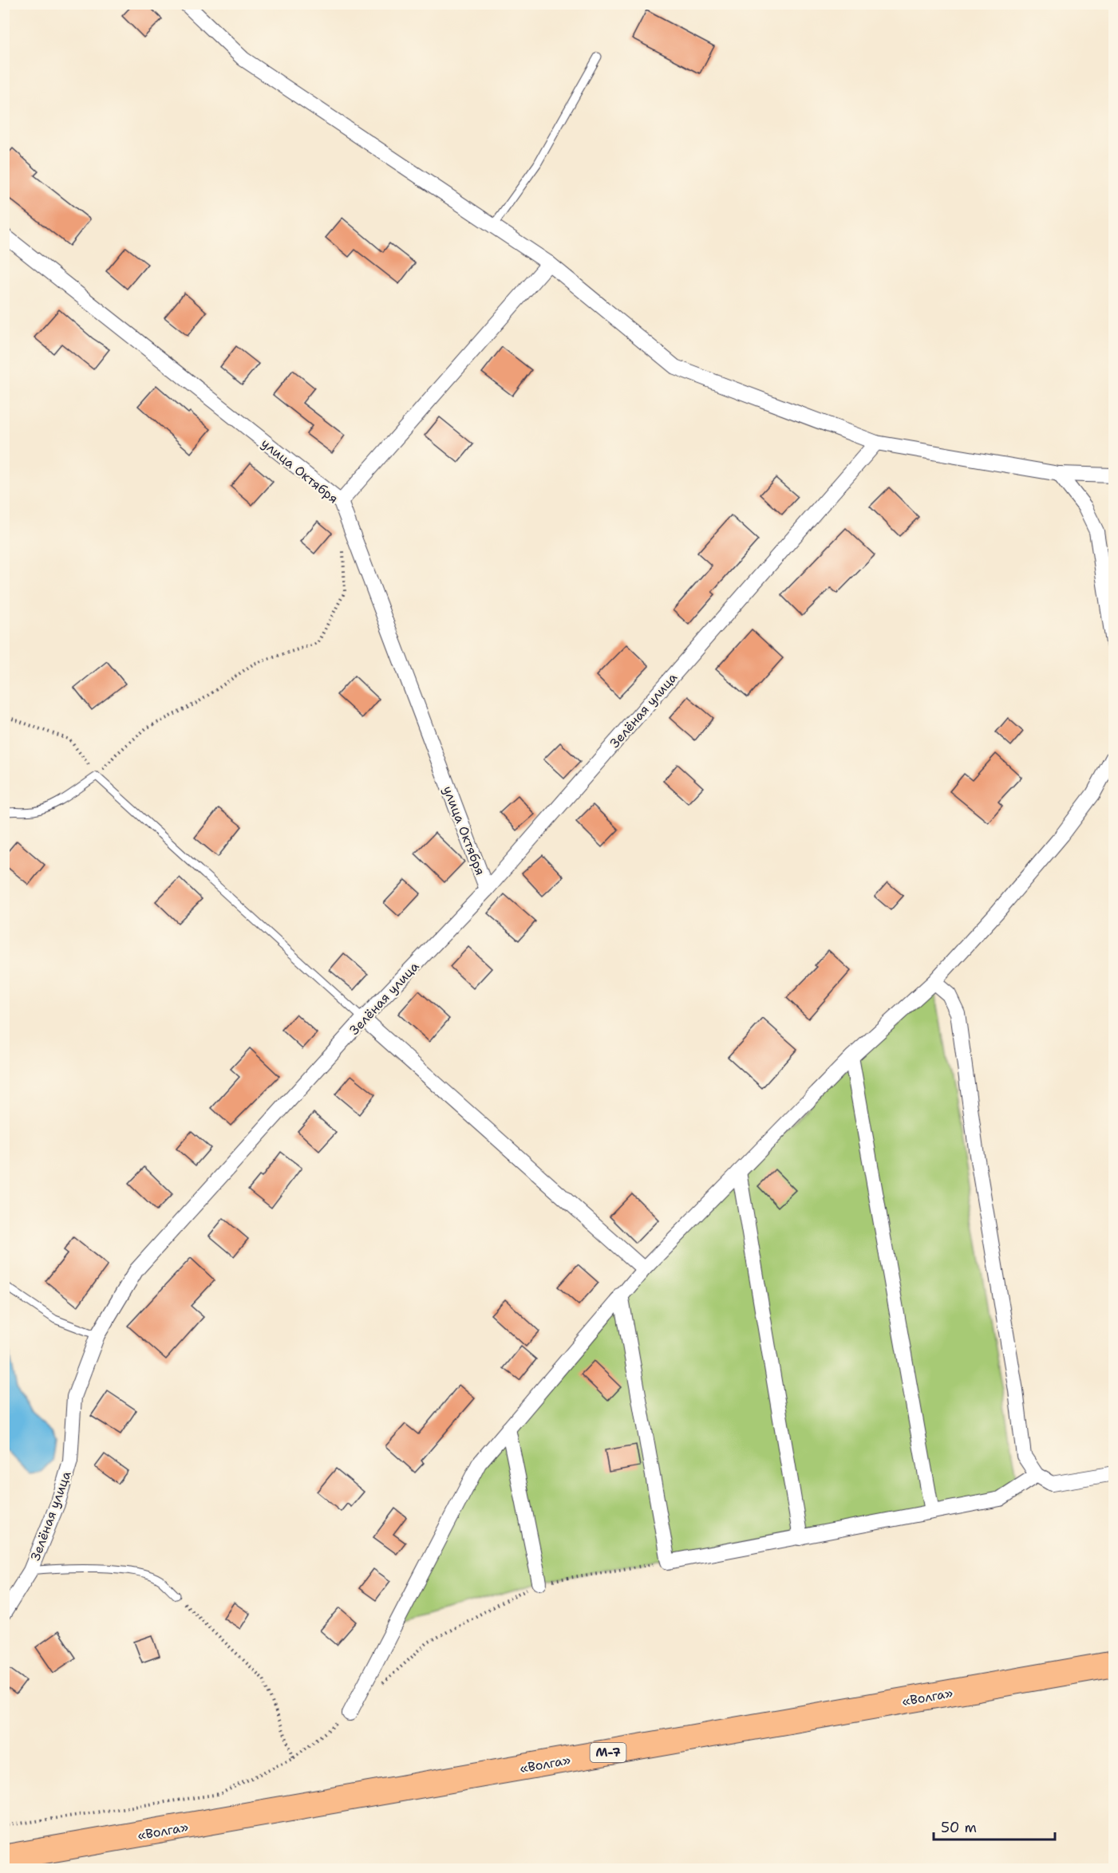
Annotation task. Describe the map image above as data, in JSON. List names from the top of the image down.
{
  "streets": {
    "highway": ["«Волга»", "М-7"],
    "street": ["улица Октября", "Зелёная улица"]
  },
  "crossings": [
    ["улица Октября", "Зелёная улица"]
  ],
  "scale_bar": "50 m"
}
